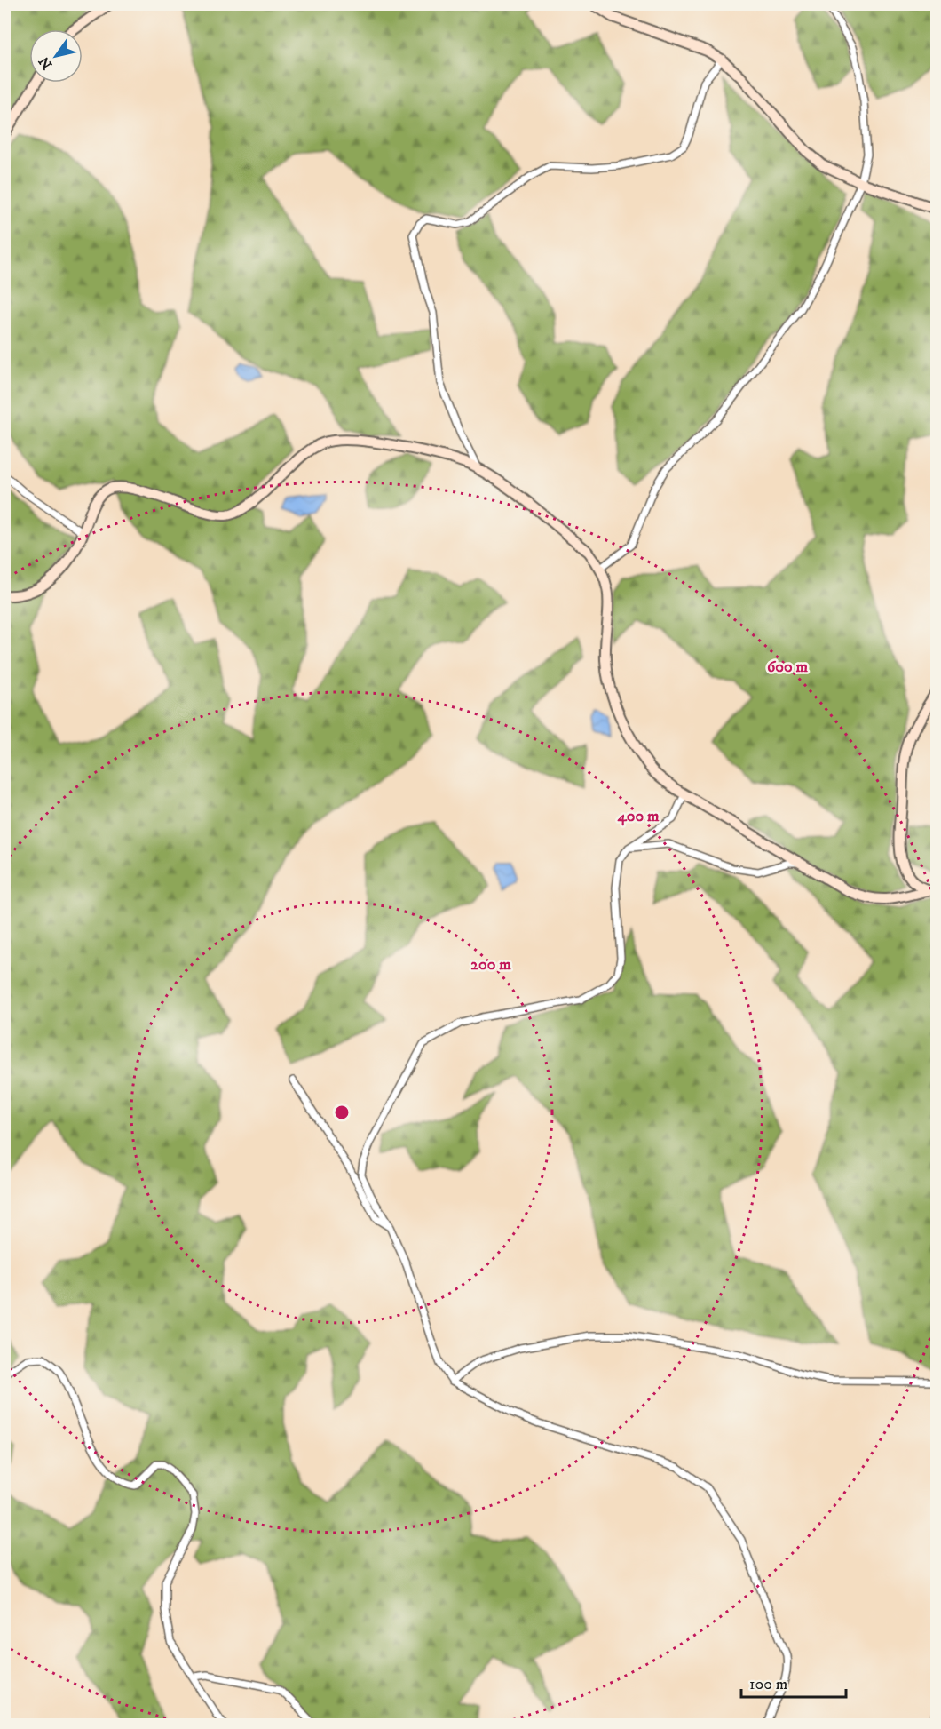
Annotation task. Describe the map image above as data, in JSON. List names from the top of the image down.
{
  "scale_bar": "100 m",
  "north": "bottom left",
  "rings": ["600 m", "400 m", "200 m"]
}
